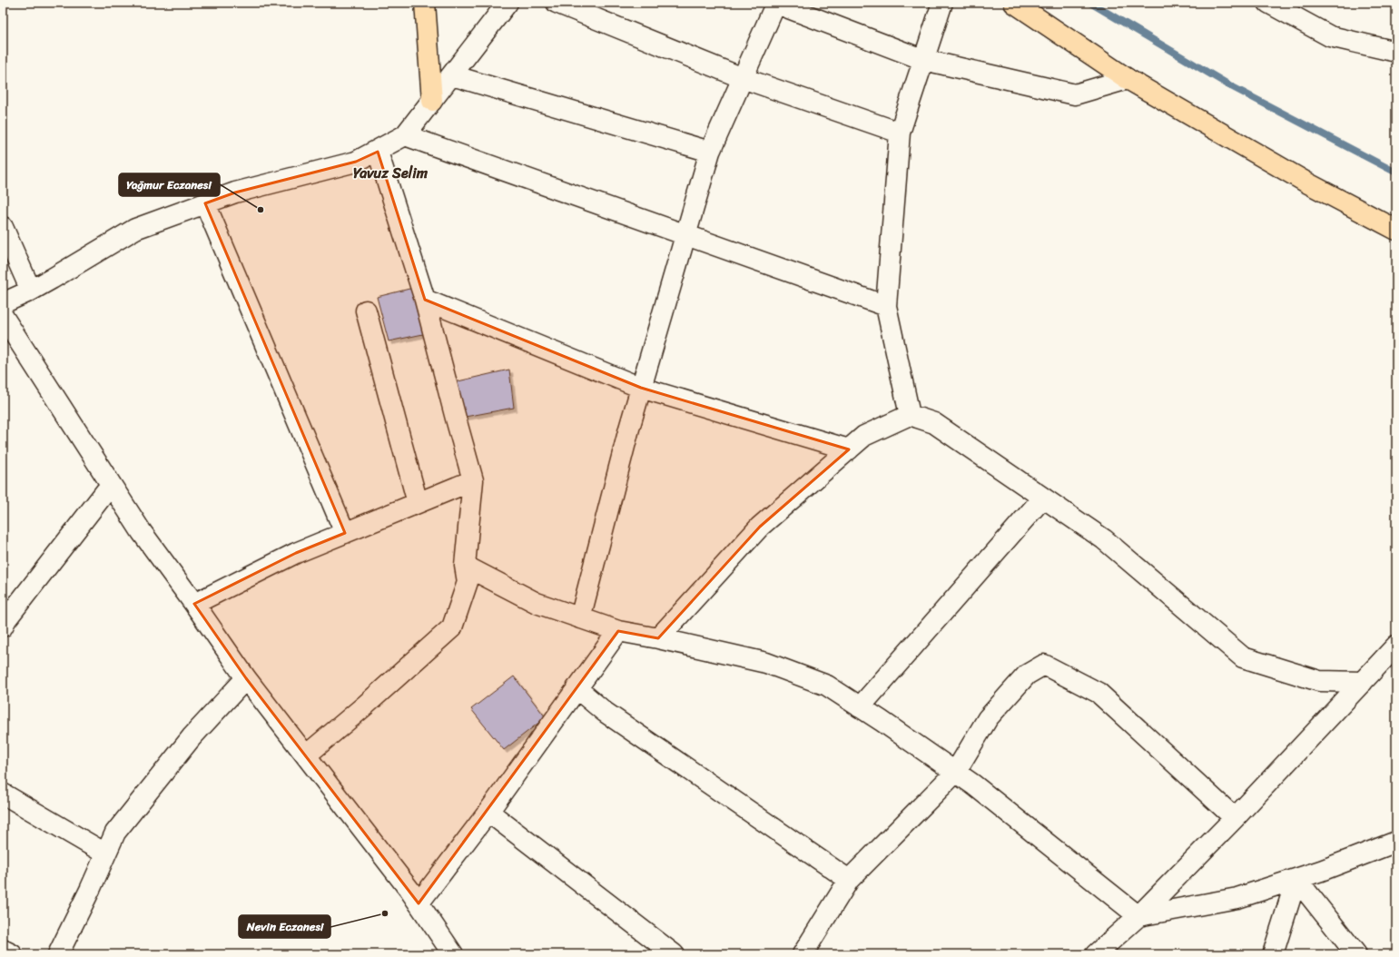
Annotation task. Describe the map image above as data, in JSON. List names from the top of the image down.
{
  "districts": ["Yavuz Selim"],
  "places": ["Yağmur Eczanesi", "Nevin Eczanesi"]
}
